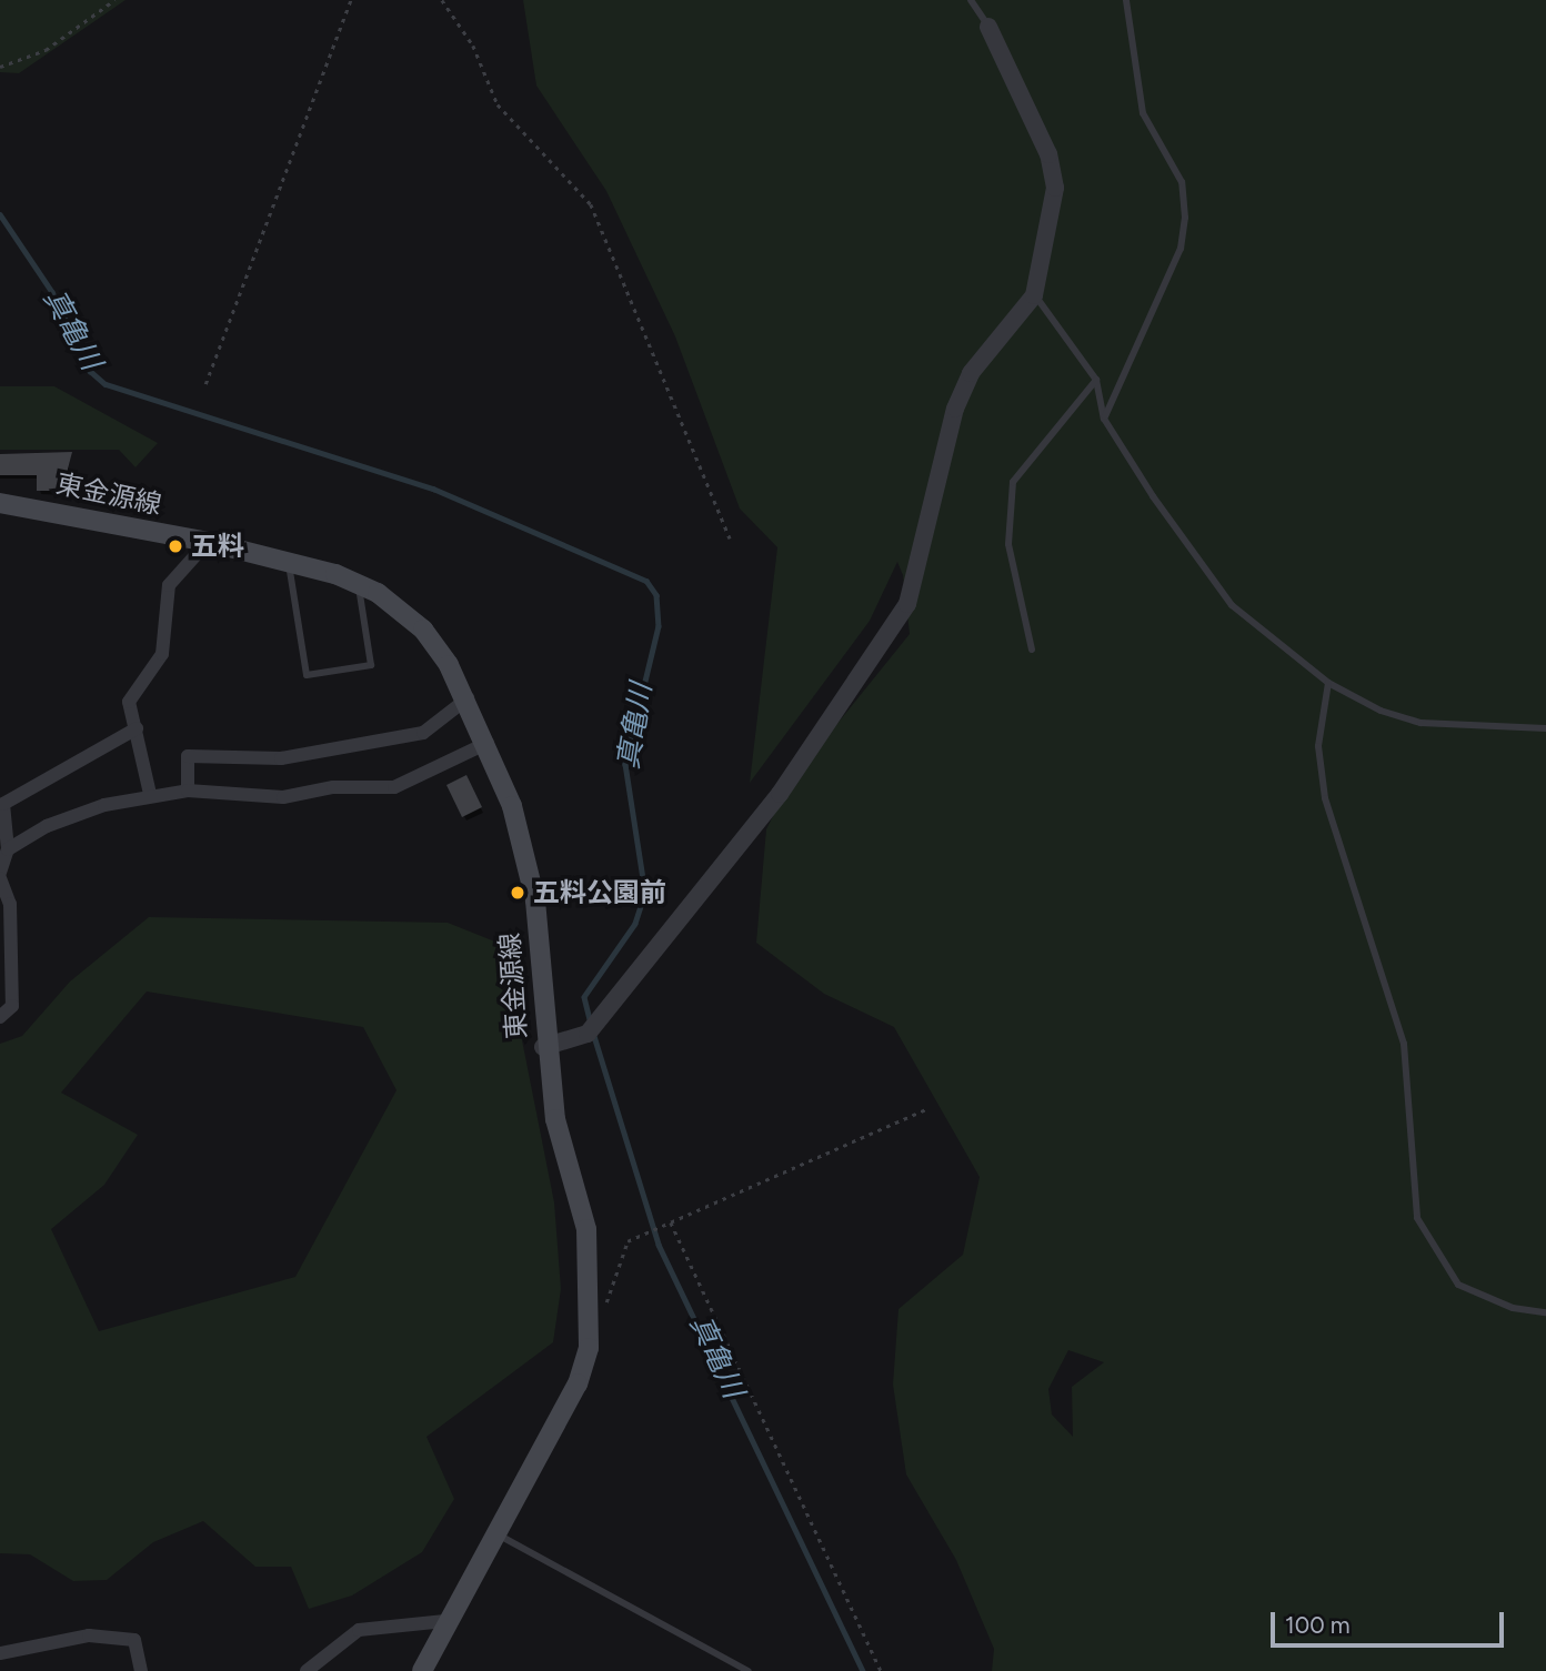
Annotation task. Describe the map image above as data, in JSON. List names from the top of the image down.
{
  "streets": {
    "main road": ["東金源線"]
  },
  "water": ["真亀川"],
  "places": ["五料", "五料公園前"],
  "scale_bar": "100 m"
}
